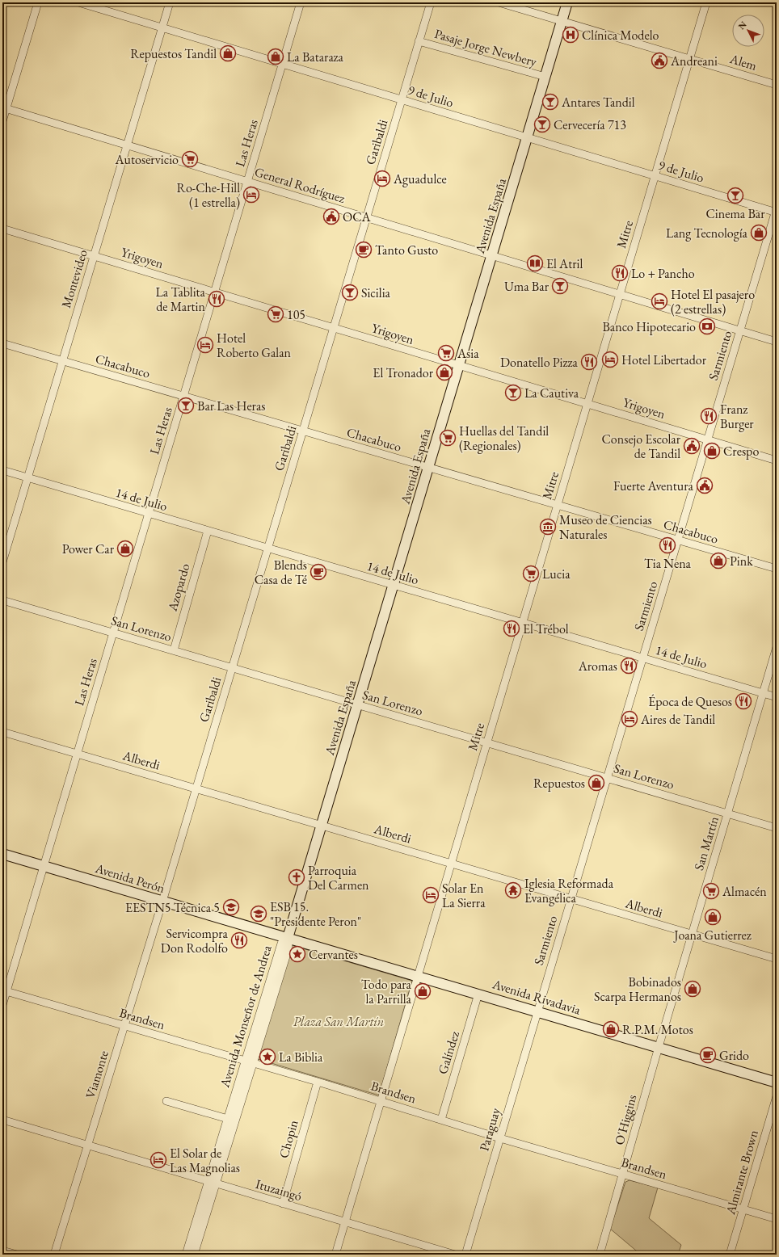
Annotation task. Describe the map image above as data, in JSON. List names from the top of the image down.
{
  "streets": {
    "main road": ["Avenida España", "Avenida Perón", "Avenida Rivadavia"],
    "street": [
      "Pasaje Jorge Newbery",
      "Alem",
      "9 de Julio",
      "Garibaldi",
      "Las Heras",
      "General Rodríguez",
      "Mitre",
      "Yrigoyen",
      "Montevideo",
      "Sarmiento",
      "Chacabuco",
      "14 de Julio",
      "Azopardo",
      "San Lorenzo",
      "Alberdi",
      "San Martín",
      "Avenida Monseñor de Andrea",
      "Brandsen",
      "Galíndez",
      "Viamonte",
      "O'Higgins",
      "Paraguay",
      "Chopin",
      "Almirante Brown",
      "Ituzaingó"
    ]
  },
  "crossings": [
    ["Pasaje Jorge Newbery", "Garibaldi"],
    ["Pasaje Jorge Newbery", "Avenida España"],
    ["Alem", "Avenida España"],
    ["Alem", "Mitre"],
    ["9 de Julio", "Garibaldi"],
    ["9 de Julio", "Las Heras"],
    ["9 de Julio", "Avenida España"],
    ["9 de Julio", "Mitre"],
    ["9 de Julio", "Montevideo"],
    ["9 de Julio", "Sarmiento"],
    ["Garibaldi", "General Rodríguez"],
    ["Garibaldi", "Yrigoyen"],
    ["Garibaldi", "Chacabuco"],
    ["Garibaldi", "14 de Julio"],
    ["Garibaldi", "San Lorenzo"],
    ["Garibaldi", "Alberdi"],
    ["Garibaldi", "Avenida Perón"],
    ["Garibaldi", "Viamonte"],
    ["Las Heras", "General Rodríguez"],
    ["Las Heras", "Yrigoyen"],
    ["Las Heras", "Chacabuco"],
    ["Las Heras", "14 de Julio"],
    ["Las Heras", "San Lorenzo"],
    ["Las Heras", "Alberdi"],
    ["Las Heras", "Avenida Perón"],
    ["Las Heras", "Brandsen"],
    ["General Rodríguez", "Avenida España"],
    ["General Rodríguez", "Mitre"],
    ["General Rodríguez", "Montevideo"],
    ["General Rodríguez", "Sarmiento"],
    ["Avenida España", "Yrigoyen"],
    ["Avenida España", "Chacabuco"],
    ["Avenida España", "14 de Julio"],
    ["Avenida España", "San Lorenzo"],
    ["Avenida España", "Alberdi"],
    ["Avenida España", "Avenida Perón"],
    ["Avenida España", "Avenida Rivadavia"],
    ["Avenida España", "Avenida Monseñor de Andrea"],
    ["Mitre", "Yrigoyen"],
    ["Mitre", "Chacabuco"],
    ["Mitre", "14 de Julio"],
    ["Mitre", "San Lorenzo"],
    ["Mitre", "Alberdi"],
    ["Mitre", "Avenida Rivadavia"],
    ["Mitre", "Brandsen"],
    ["Mitre", "Ituzaingó"],
    ["Yrigoyen", "Montevideo"],
    ["Yrigoyen", "Sarmiento"],
    ["Montevideo", "Chacabuco"],
    ["Montevideo", "14 de Julio"],
    ["Sarmiento", "Chacabuco"],
    ["Sarmiento", "14 de Julio"],
    ["Sarmiento", "San Lorenzo"],
    ["Sarmiento", "Alberdi"],
    ["Sarmiento", "Avenida Rivadavia"],
    ["Sarmiento", "Paraguay"],
    ["14 de Julio", "Azopardo"],
    ["14 de Julio", "San Martín"],
    ["Azopardo", "San Lorenzo"],
    ["San Lorenzo", "San Martín"],
    ["Alberdi", "San Martín"],
    ["San Martín", "Avenida Rivadavia"],
    ["San Martín", "O'Higgins"],
    ["Avenida Perón", "Avenida Rivadavia"],
    ["Avenida Perón", "Avenida Monseñor de Andrea"],
    ["Avenida Perón", "Viamonte"],
    ["Avenida Rivadavia", "Avenida Monseñor de Andrea"],
    ["Avenida Rivadavia", "Galíndez"],
    ["Avenida Rivadavia", "O'Higgins"],
    ["Avenida Rivadavia", "Paraguay"],
    ["Avenida Monseñor de Andrea", "Brandsen"],
    ["Avenida Monseñor de Andrea", "Ituzaingó"],
    ["Brandsen", "Galíndez"],
    ["Brandsen", "Viamonte"],
    ["Brandsen", "O'Higgins"],
    ["Brandsen", "Paraguay"],
    ["Brandsen", "Chopin"],
    ["Brandsen", "Almirante Brown"],
    ["Viamonte", "Ituzaingó"],
    ["Chopin", "Ituzaingó"]
  ],
  "parks": ["Plaza San Martín"],
  "places": {
    "hospital": ["Clínica Modelo"],
    "shop": [
      "Repuestos Tandil",
      "La Bataraza",
      "Lang Tecnología",
      "El Tronador",
      "Crespo",
      "Power Car",
      "Pink",
      "Repuestos",
      "Joana Gutierrez",
      "Bobinados Scarpa Hermanos",
      "Todo para la Parrilla",
      "R.P.M. Motos"
    ],
    "public building": [
      "Andreani",
      "OCA",
      "Consejo Escolar de Tandil",
      "Fuerte Aventura"
    ],
    "bar": [
      "Antares Tandil",
      "Cervecería 713",
      "Cinema Bar",
      "Uma Bar",
      "Sicilia",
      "La Cautiva",
      "Bar Las Heras"
    ],
    "supermarket": [
      "Autoservicio",
      "105",
      "Asia",
      "Huellas del Tandil (Regionales)",
      "Lucia",
      "Almacén"
    ],
    "hotel": [
      "Aguadulce",
      "Ro-Che-Hill (1 estrella)",
      "Hotel El pasajero (2 estrellas)",
      "Hotel Roberto Galan",
      "Hotel Libertador",
      "Aires de Tandil",
      "Solar En La Sierra",
      "El Solar de Las Magnolias"
    ],
    "cafe": ["Tanto Gusto", "Blends Casa de Té", "Grido"],
    "library": ["El Atril"],
    "restaurant": [
      "Lo + Pancho",
      "La Tablita de Martin",
      "Donatello Pizza",
      "Franz Burger",
      "Tia Nena",
      "El Trébol",
      "Aromas",
      "Época de Quesos",
      "Servicompra Don Rodolfo"
    ],
    "bank": ["Banco Hipotecario"],
    "museum": ["Museo de Ciencias Naturales"],
    "church": ["Parroquia Del Carmen"],
    "temple": ["Iglesia Reformada Evangélica"],
    "school or university": ["EESTN5 Técnica 5", "ESB 15. \"Presidente Peron\""],
    "place": ["Cervantes", "La Biblia"]
  },
  "north": "top left"
}
